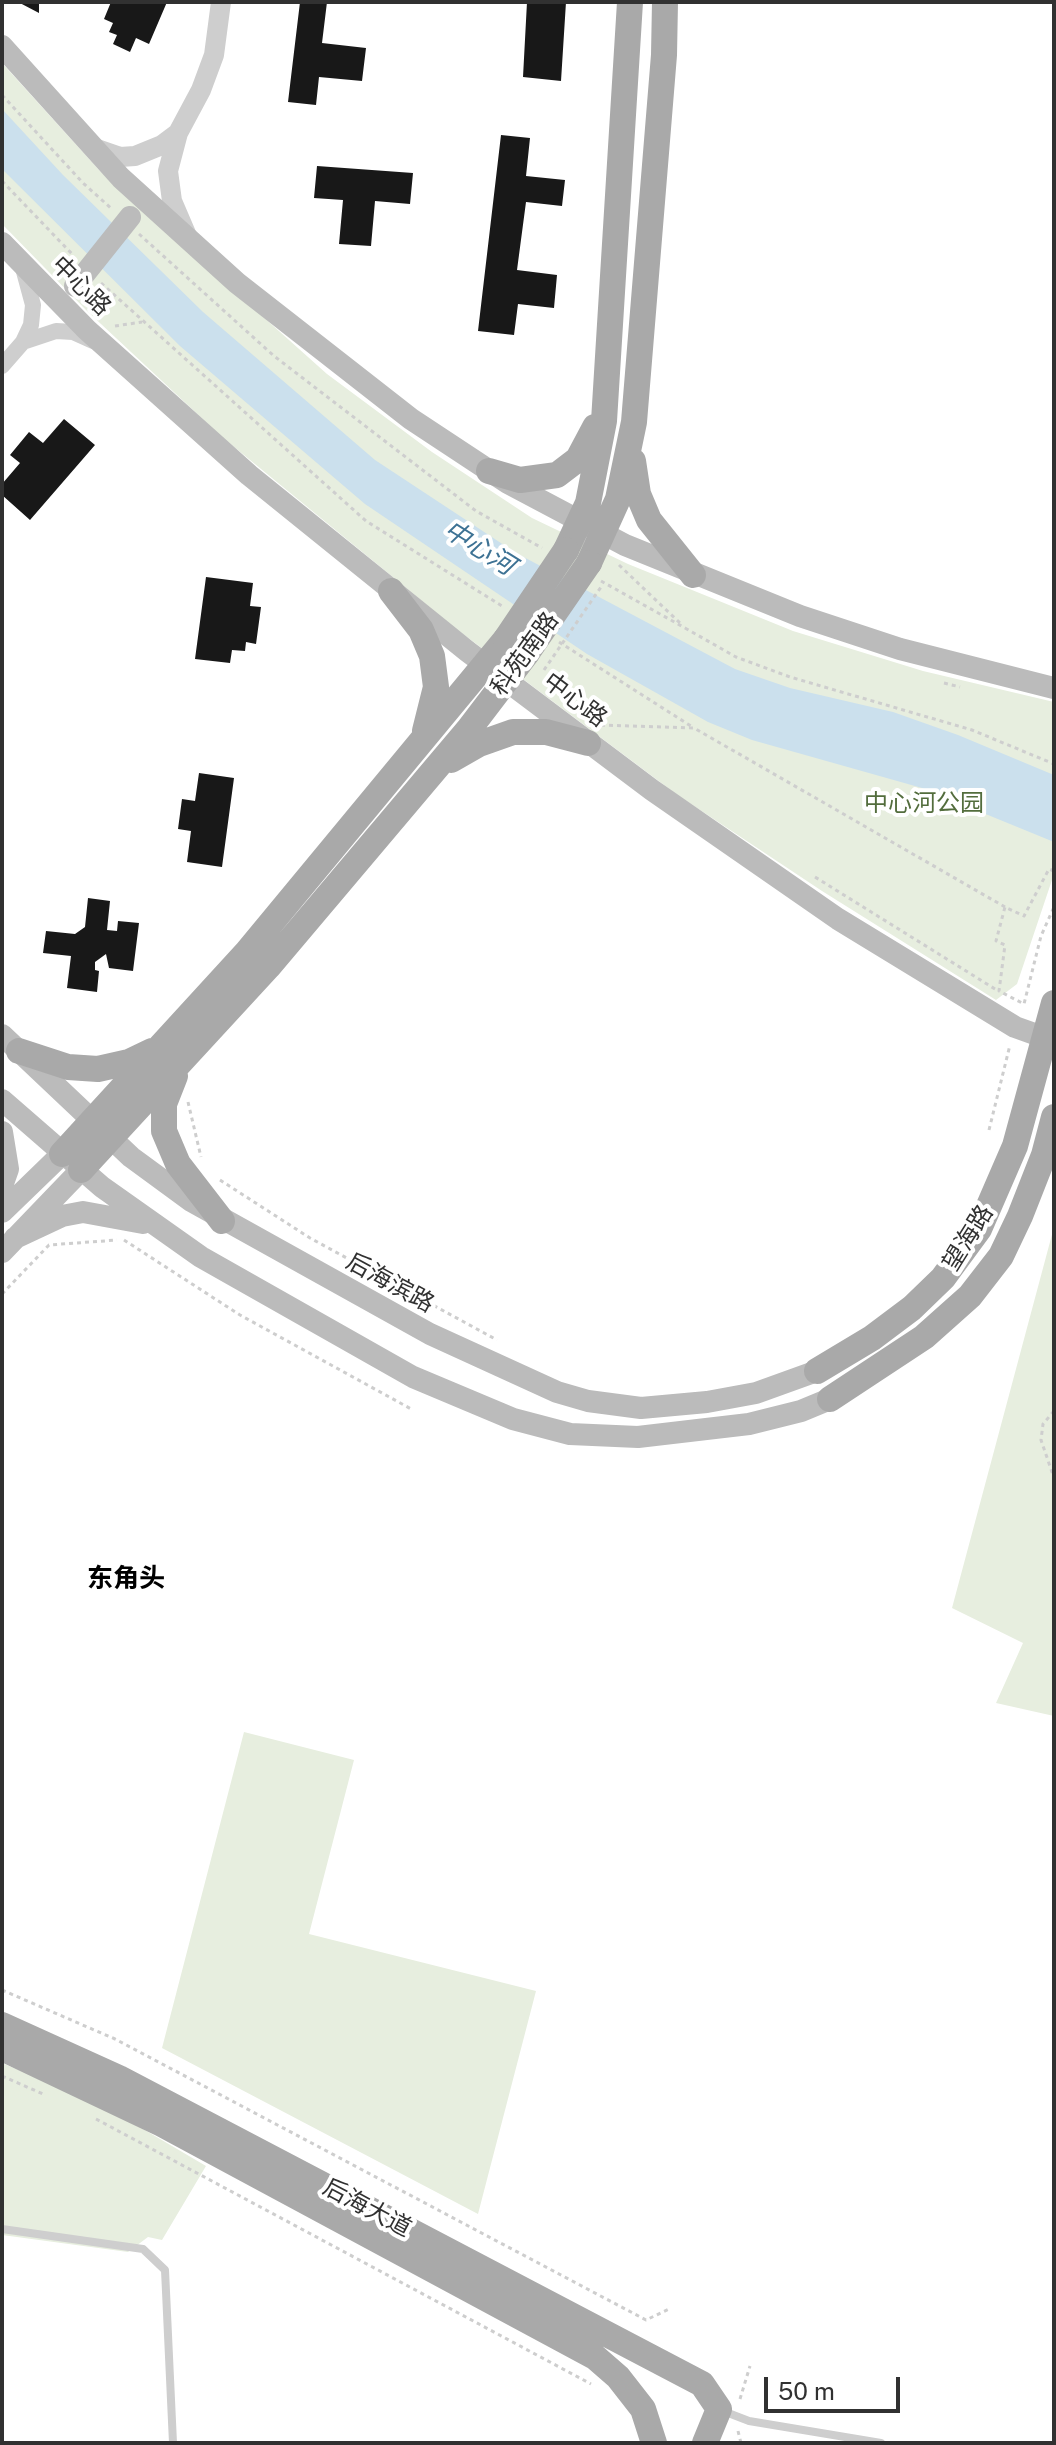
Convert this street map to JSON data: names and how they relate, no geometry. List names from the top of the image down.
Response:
{
  "streets": {
    "main road": [
      "中心路",
      "科苑南路",
      "望海路",
      "后海滨路",
      "后海大道"
    ]
  },
  "crossings": [
    ["中心路", "科苑南路"],
    ["中心路", "望海路"],
    ["科苑南路", "后海滨路"],
    ["望海路", "后海滨路"]
  ],
  "districts": ["东角头"],
  "water": ["中心河"],
  "parks": ["中心河公园"],
  "scale_bar": "50 m"
}
